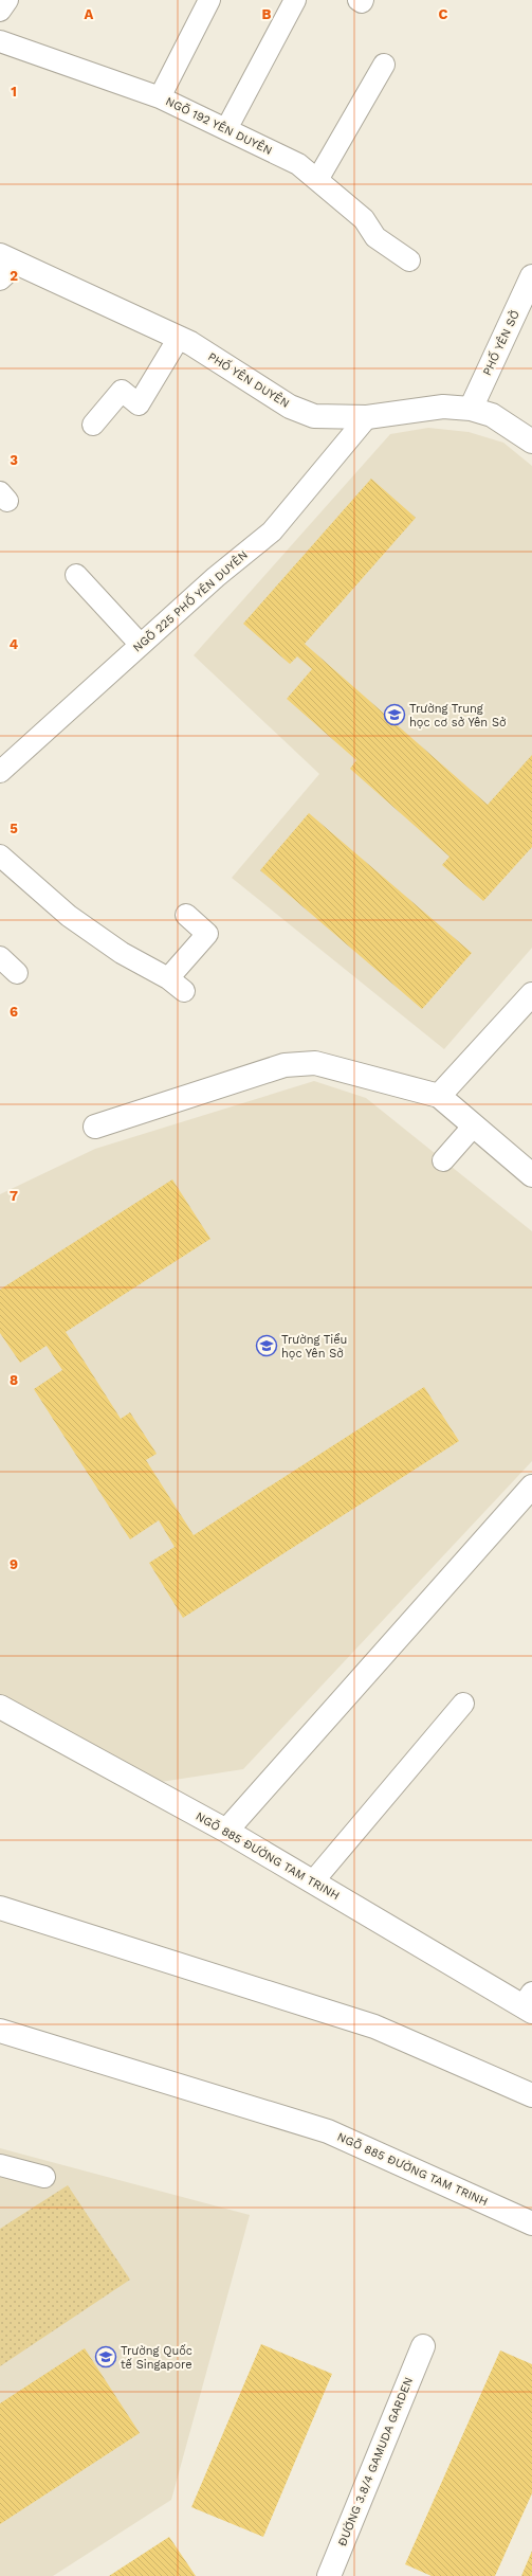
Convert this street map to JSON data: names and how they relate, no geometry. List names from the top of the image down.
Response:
{
  "streets": {
    "street": [
      "PHỐ YÊN SỞ",
      "PHỐ YÊN DUYÊN",
      "NGÕ 885 ĐƯỜNG TAM TRINH",
      "ĐƯỜNG 3.8/4 GAMUDA GARDEN"
    ],
    "lane": ["NGÕ 192 YÊN DUYÊN", "NGÕ 225 PHỐ YÊN DUYÊN"]
  },
  "crossings": [
    ["PHỐ YÊN SỞ", "PHỐ YÊN DUYÊN"],
    ["PHỐ YÊN DUYÊN", "NGÕ 225 PHỐ YÊN DUYÊN"]
  ],
  "places": {
    "school or university": ["Trường Trung học cơ sở Yên Sở", "Trường Tiểu học Yên Sở", "Trường Quốc tế Singapore"]
  },
  "grid": {
    "columns": ["A", "B", "C"],
    "rows": [
      "1",
      "2",
      "3",
      "4",
      "5",
      "6",
      "7",
      "8",
      "9"
    ]
  }
}
